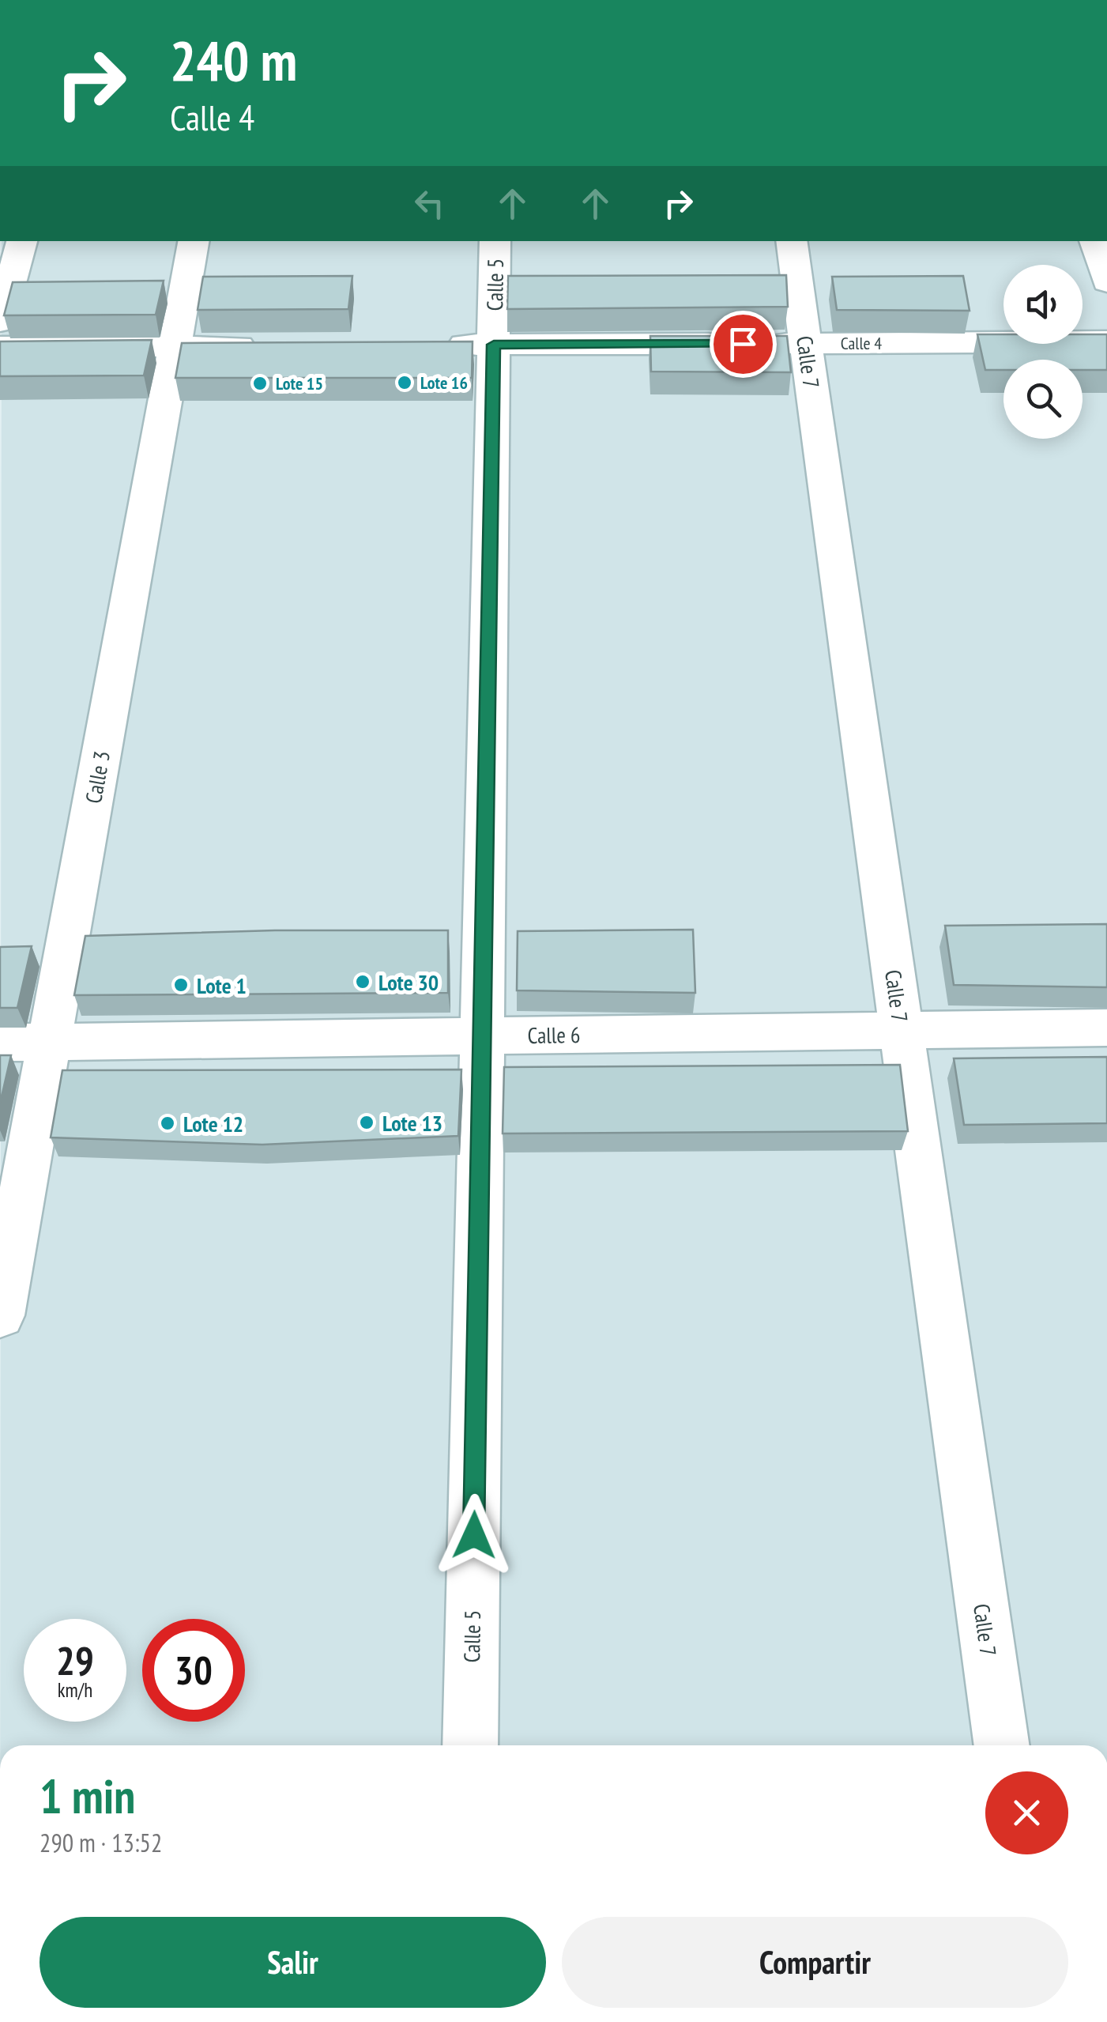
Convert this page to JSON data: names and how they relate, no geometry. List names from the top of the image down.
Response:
{
  "streets": {
    "street": [
      "Calle 5",
      "Calle 4",
      "Calle 7",
      "Calle 3",
      "Calle 6"
    ]
  },
  "crossings": [
    ["Calle 5", "Calle 4"],
    ["Calle 5", "Calle 6"],
    ["Calle 4", "Calle 7"],
    ["Calle 7", "Calle 6"],
    ["Calle 3", "Calle 6"]
  ],
  "places": [
    "Lote 16",
    "Lote 15",
    "Lote 30",
    "Lote 1",
    "Lote 13",
    "Lote 12"
  ],
  "page": {
    "turn": ["240 m", "Calle 4"],
    "speed": "29 km/h",
    "limit": "30",
    "heading": ["1 min", "290 m · 13:52"],
    "buttons": ["Salir", "Compartir"]
  }
}
